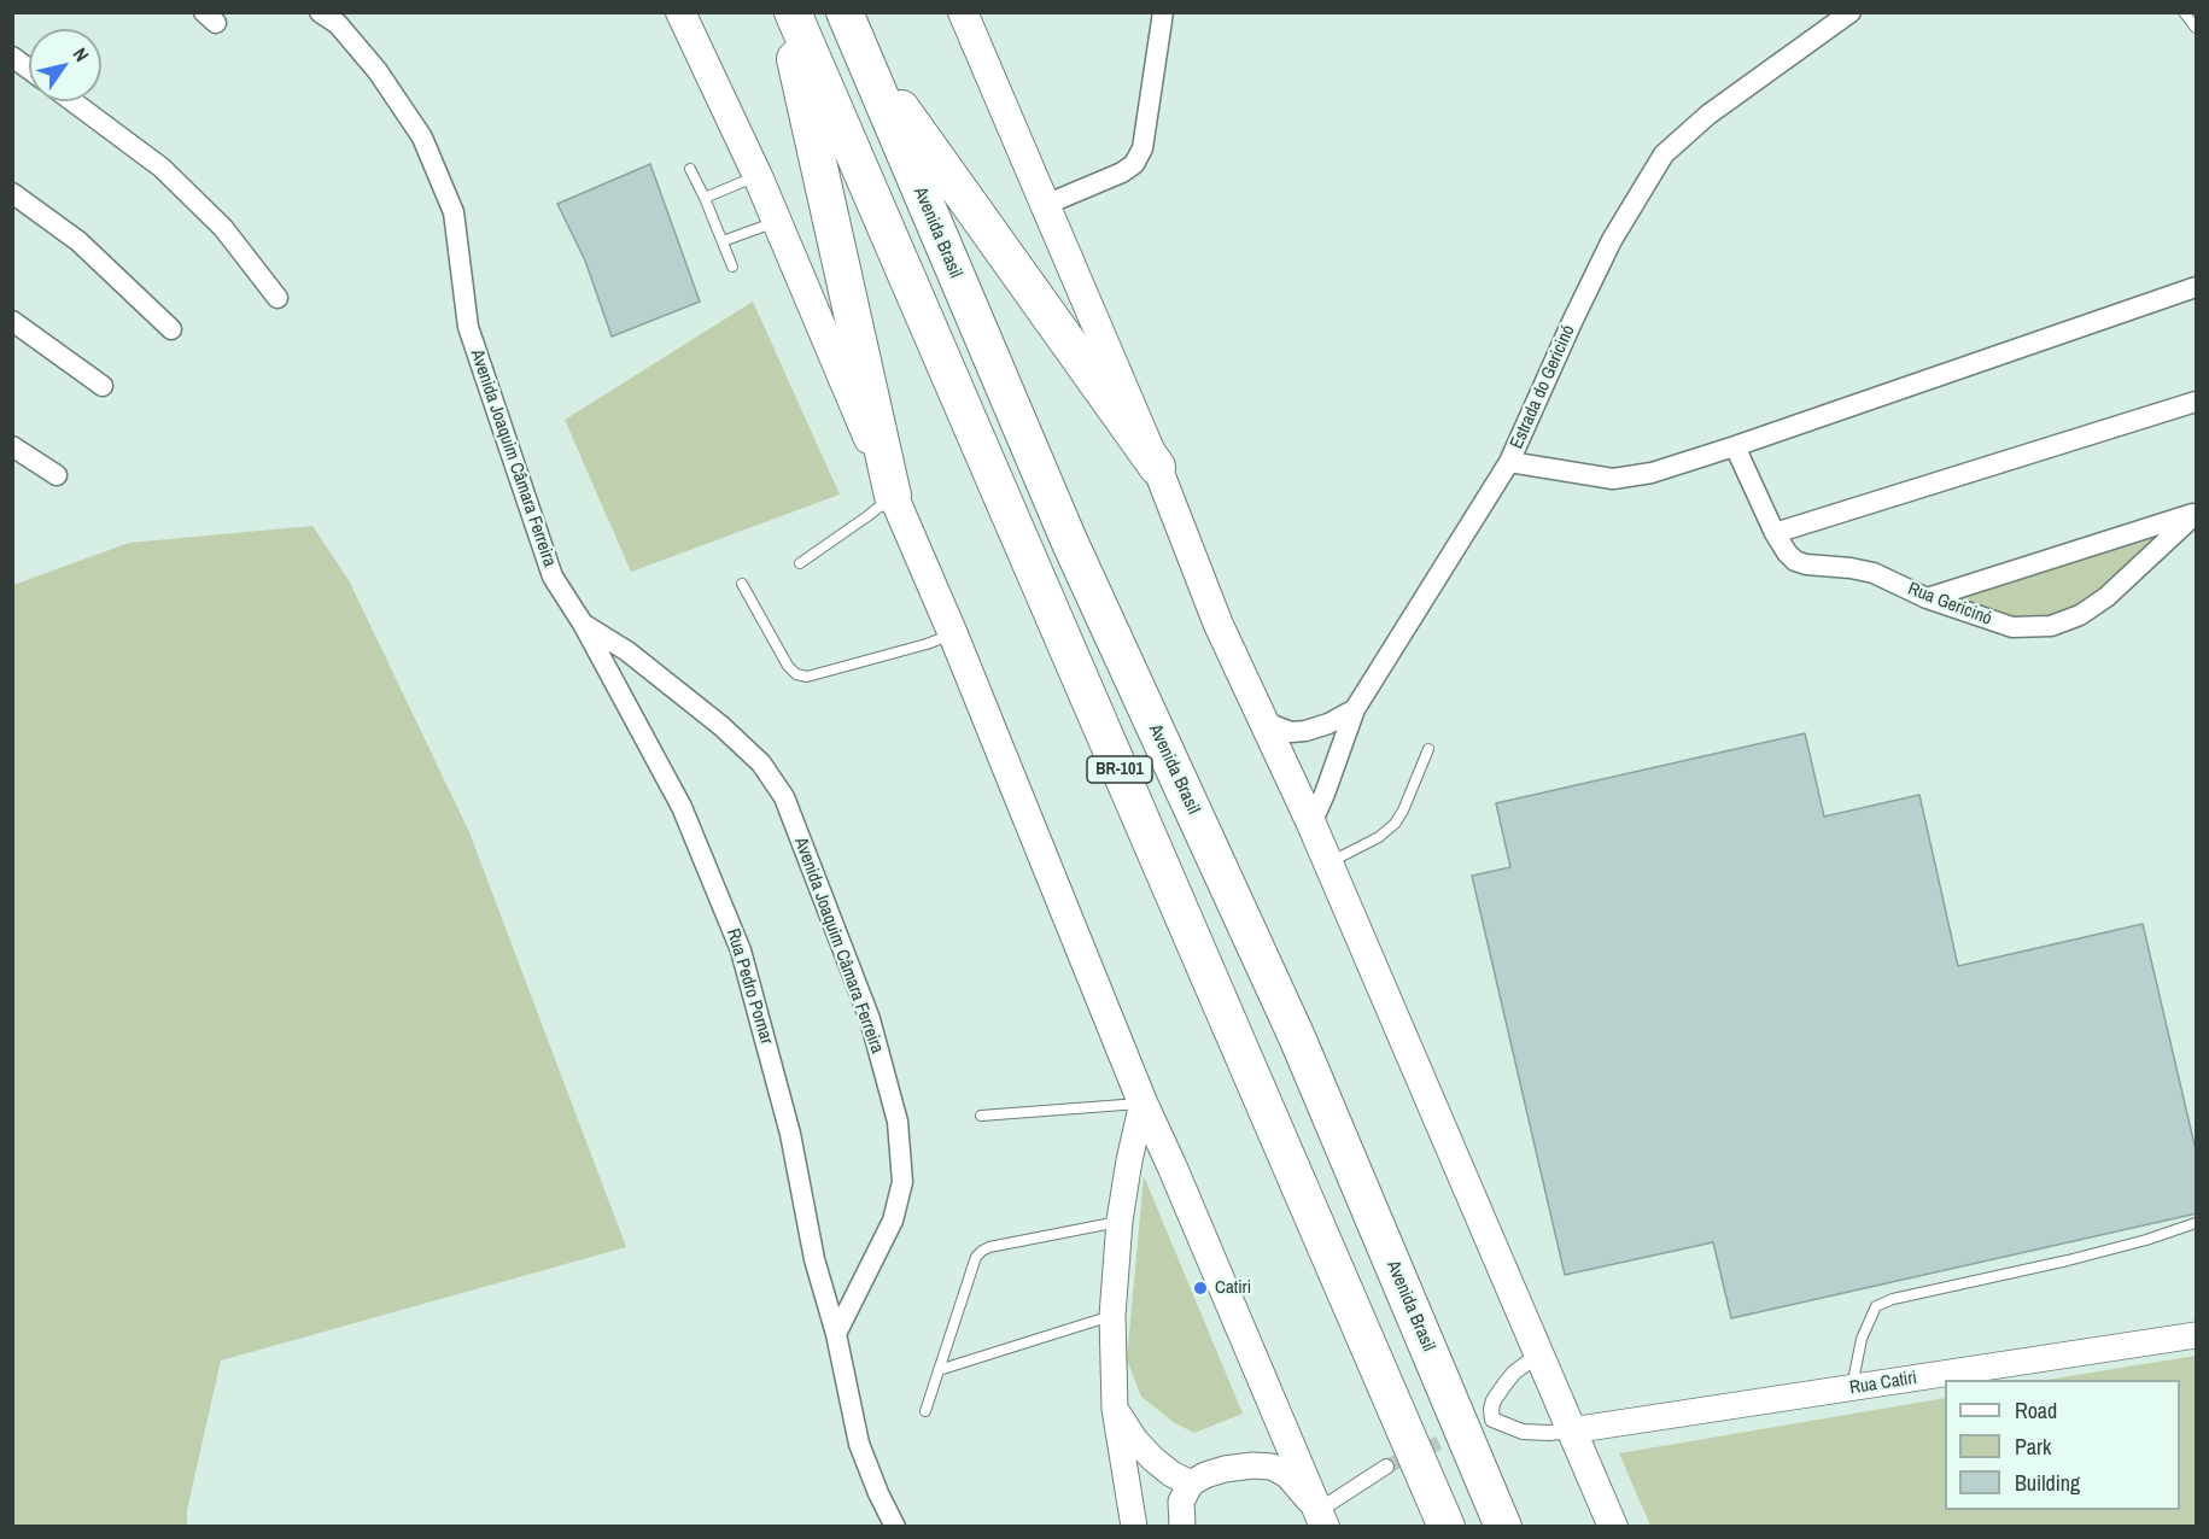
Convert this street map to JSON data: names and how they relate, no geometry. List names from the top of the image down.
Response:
{
  "streets": {
    "highway": ["Avenida Brasil", "BR-101"],
    "street": [
      "Estrada do Gericinó",
      "Avenida Joaquim Câmara Ferreira",
      "Rua Gericinó",
      "Rua Pedro Pornar",
      "Rua Catiri"
    ]
  },
  "crossings": [
    ["Avenida Joaquim Câmara Ferreira", "Rua Pedro Pornar"]
  ],
  "places": ["Catiri"],
  "legend": ["Road", "Park", "Building"],
  "north": "top right"
}
